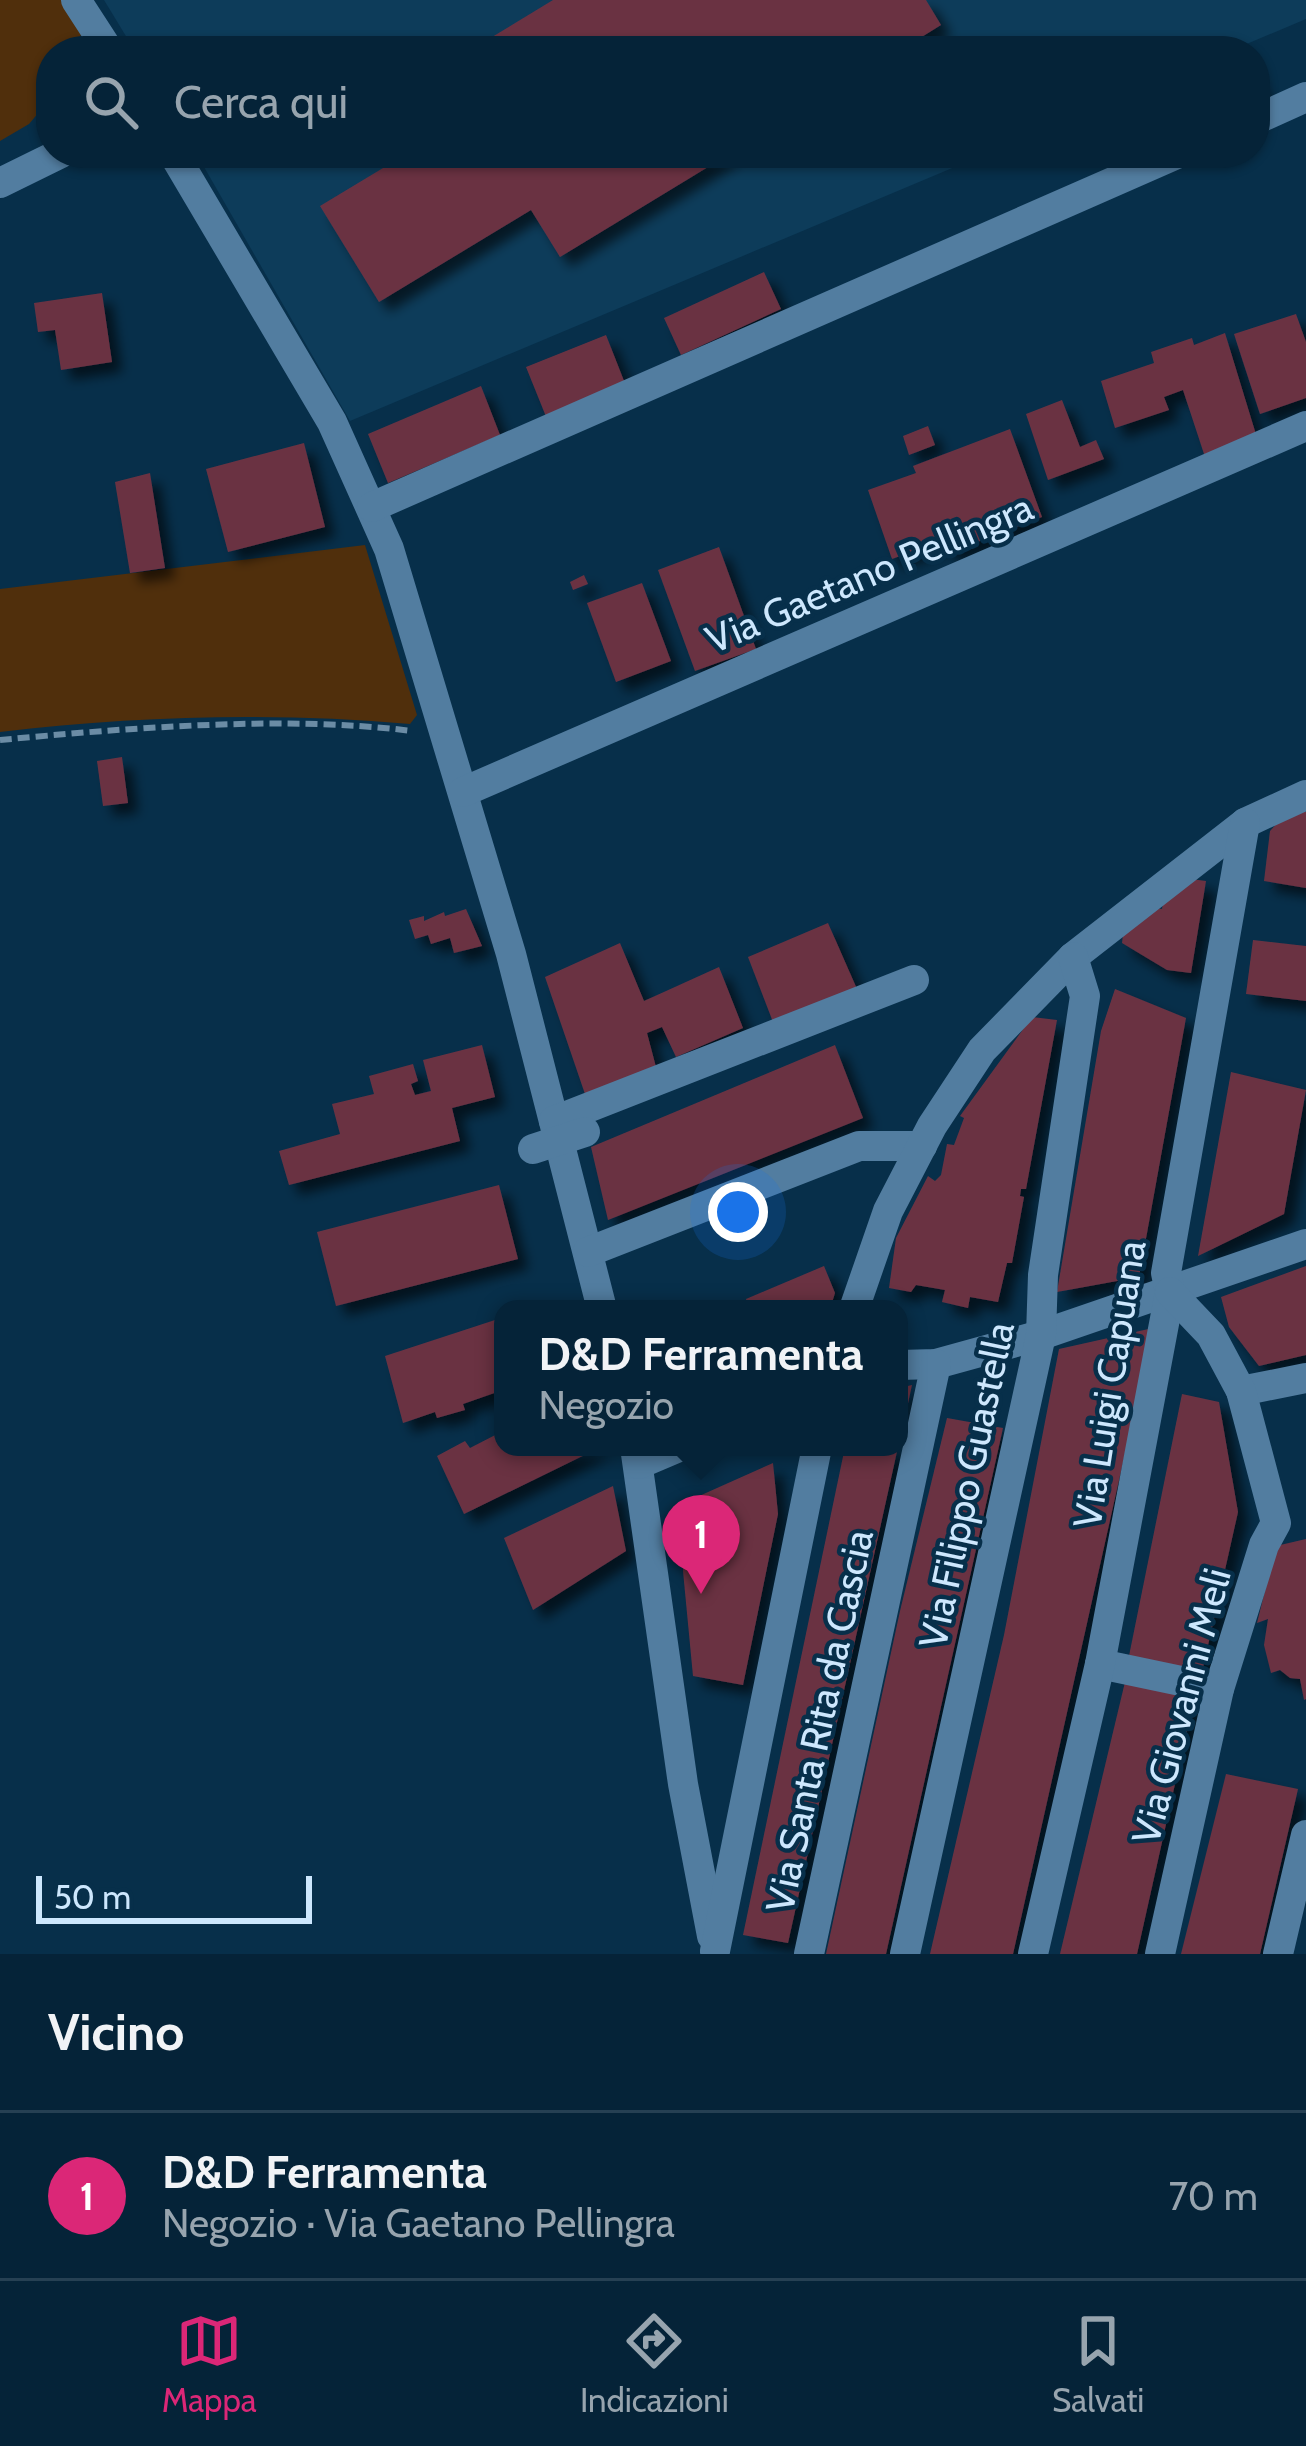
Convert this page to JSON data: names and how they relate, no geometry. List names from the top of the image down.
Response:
{
  "streets": {
    "street": [
      "Via Gaetano Pellingra",
      "Via Luigi Capuana",
      "Via Filippo Guastella",
      "Via Giovanni Meli",
      "Via Santa Rita da Cascia"
    ]
  },
  "crossings": [
    ["Via Luigi Capuana", "Via Giovanni Meli"]
  ],
  "scale_bar": "50 m",
  "page": {
    "search": "Cerca qui",
    "popup": ["D&D Ferramenta", "Negozio"],
    "pins": "1",
    "scale": "50 m",
    "heading": "Vicino",
    "list": [
      {
        "mark": "1",
        "name": "D&D Ferramenta",
        "note": "Negozio · Via Gaetano Pellingra",
        "value": "70 m"
      }
    ],
    "nav": ["Mappa", "Indicazioni", "Salvati"]
  }
}
